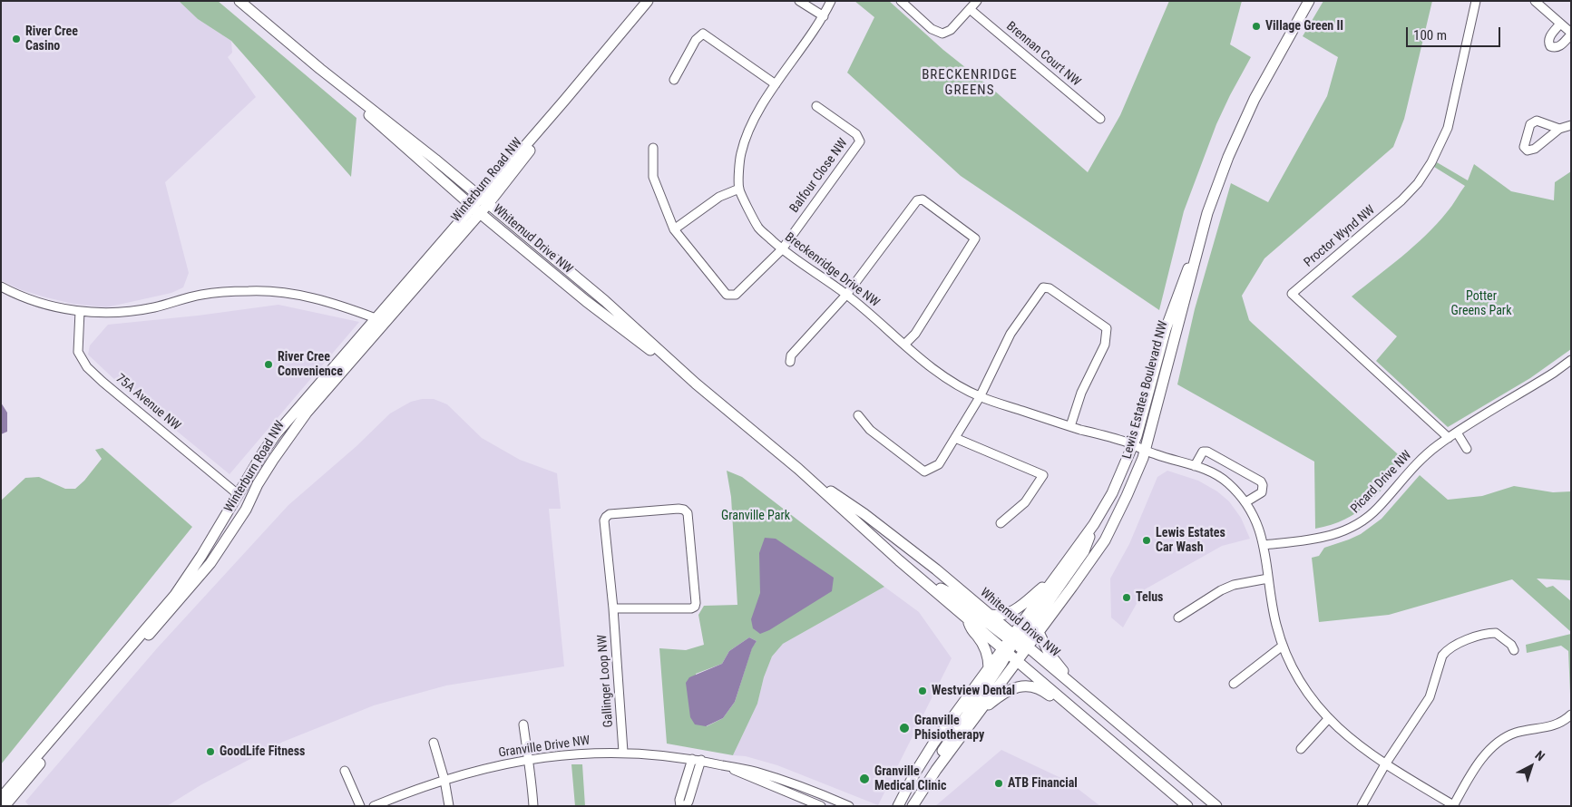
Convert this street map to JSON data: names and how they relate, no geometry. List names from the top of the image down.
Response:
{
  "streets": {
    "main road": ["Winterburn Road NW", "Whitemud Drive NW", "Lewis Estates Boulevard NW"],
    "street": [
      "Brennan Court NW",
      "Balfour Close NW",
      "Proctor Wynd NW",
      "Breckenridge Drive NW",
      "75A Avenue NW",
      "Picard Drive NW",
      "Gallinger Loop NW",
      "Granville Drive NW"
    ]
  },
  "crossings": [
    ["Balfour Close NW", "Breckenridge Drive NW"],
    ["Winterburn Road NW", "Whitemud Drive NW"],
    ["Winterburn Road NW", "75A Avenue NW"],
    ["Proctor Wynd NW", "Picard Drive NW"],
    ["Whitemud Drive NW", "Lewis Estates Boulevard NW"],
    ["Breckenridge Drive NW", "Lewis Estates Boulevard NW"],
    ["Breckenridge Drive NW", "Picard Drive NW"],
    ["Gallinger Loop NW", "Granville Drive NW"]
  ],
  "districts": ["BRECKENRIDGE GREENS"],
  "parks": ["Potter Greens Park", "Granville Park"],
  "places": [
    "Village Green II",
    "River Cree Casino",
    "River Cree Convenience",
    "Lewis Estates Car Wash",
    "Telus",
    "Westview Dental",
    "Granville Phisiotherapy",
    "GoodLife Fitness",
    "Granville Medical Clinic",
    "ATB Financial"
  ],
  "scale_bar": "100 m",
  "north": "top right"
}
